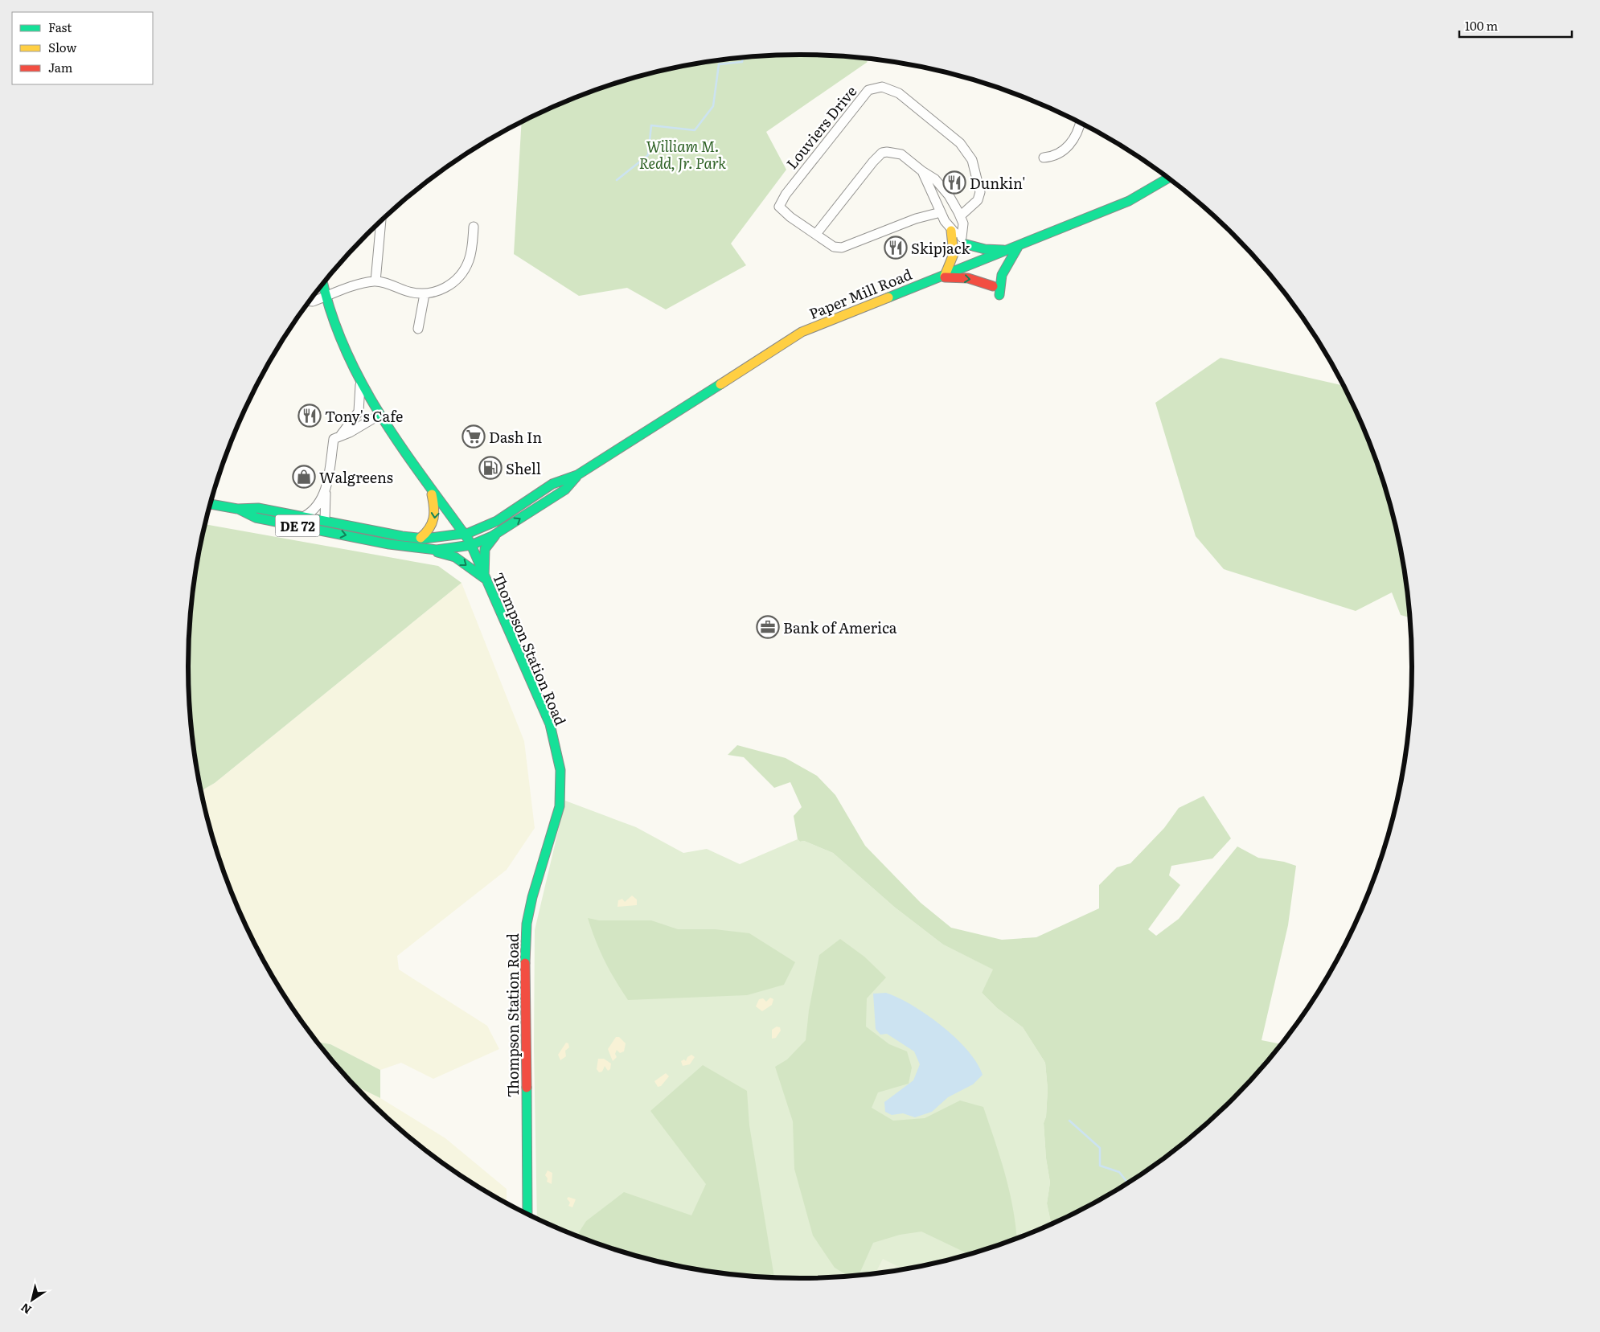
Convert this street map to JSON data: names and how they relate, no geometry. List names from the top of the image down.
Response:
{
  "streets": {
    "main road": ["Paper Mill Road", "DE 72", "Thompson Station Road"],
    "street": ["Louviers Drive"]
  },
  "crossings": [
    ["Paper Mill Road", "Thompson Station Road"]
  ],
  "parks": ["William M. Redd, Jr. Park"],
  "places": {
    "restaurant": ["Dunkin'", "Skipjack", "Tony's Cafe"],
    "supermarket": ["Dash In"],
    "fuel station": ["Shell"],
    "shop": ["Walgreens"],
    "office": ["Bank of America"]
  },
  "legend": ["Fast", "Slow", "Jam"],
  "scale_bar": "100 m",
  "north": "bottom left"
}
